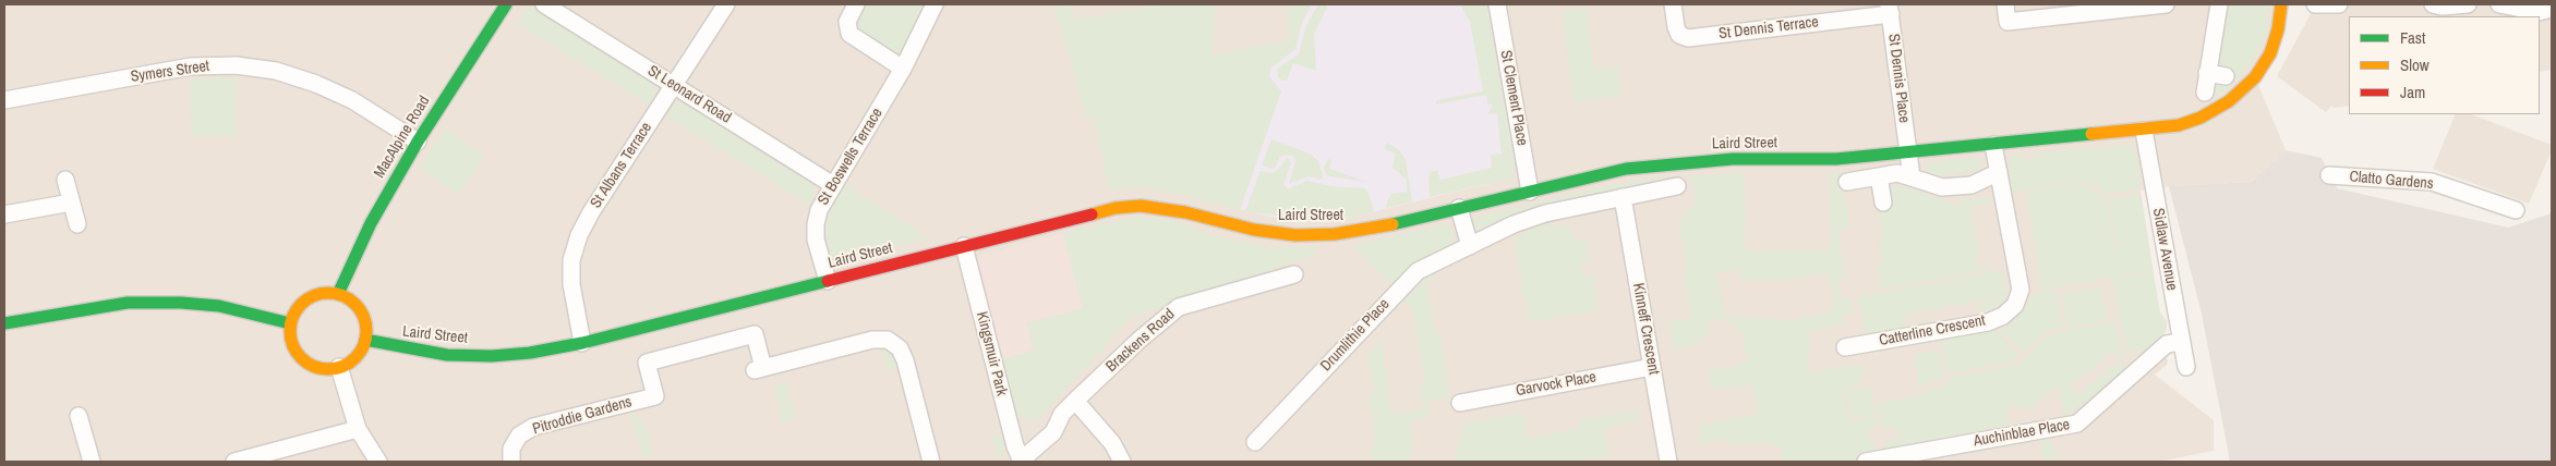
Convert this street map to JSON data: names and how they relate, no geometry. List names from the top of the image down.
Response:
{
  "streets": {
    "street": [
      "St Dennis Terrace",
      "Symers Street",
      "St Dennis Place",
      "St Leonard Road",
      "St Clement Place",
      "MacAlpine Road",
      "Laird Street",
      "St Boswells Terrace",
      "St Albans Terrace",
      "Clatto Gardens",
      "Sidlaw Avenue",
      "Kinneff Crescent",
      "Catterline Crescent",
      "Drumlithie Place",
      "Brackens Road",
      "Kingsmuir Park",
      "Garvock Place",
      "Pitroddie Gardens",
      "Auchinblae Place"
    ]
  },
  "crossings": [
    ["St Dennis Terrace", "St Dennis Place"],
    ["Symers Street", "MacAlpine Road"],
    ["St Dennis Place", "Laird Street"],
    ["St Leonard Road", "St Boswells Terrace"],
    ["St Leonard Road", "St Albans Terrace"],
    ["St Clement Place", "Laird Street"],
    ["MacAlpine Road", "Laird Street"],
    ["Laird Street", "St Boswells Terrace"],
    ["Laird Street", "St Albans Terrace"],
    ["Laird Street", "Sidlaw Avenue"],
    ["Laird Street", "Catterline Crescent"],
    ["Laird Street", "Kingsmuir Park"],
    ["Sidlaw Avenue", "Auchinblae Place"],
    ["Kinneff Crescent", "Drumlithie Place"],
    ["Kinneff Crescent", "Garvock Place"],
    ["Brackens Road", "Kingsmuir Park"]
  ],
  "legend": ["Fast", "Slow", "Jam"]
}
